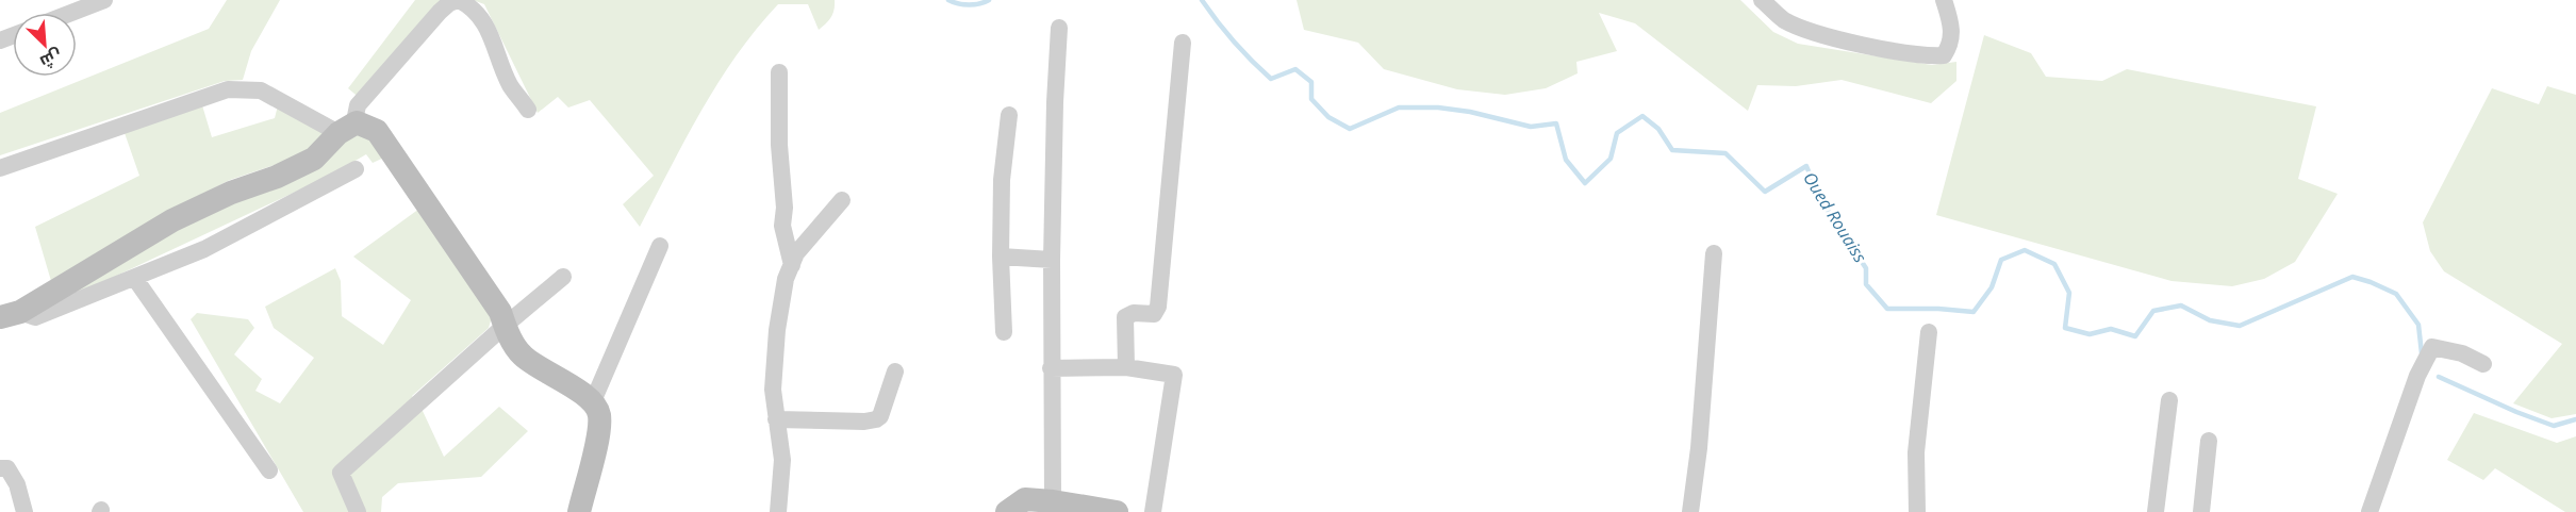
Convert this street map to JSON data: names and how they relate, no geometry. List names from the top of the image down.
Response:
{
  "water": ["Oued Rouaiss"],
  "north": "bottom right"
}
